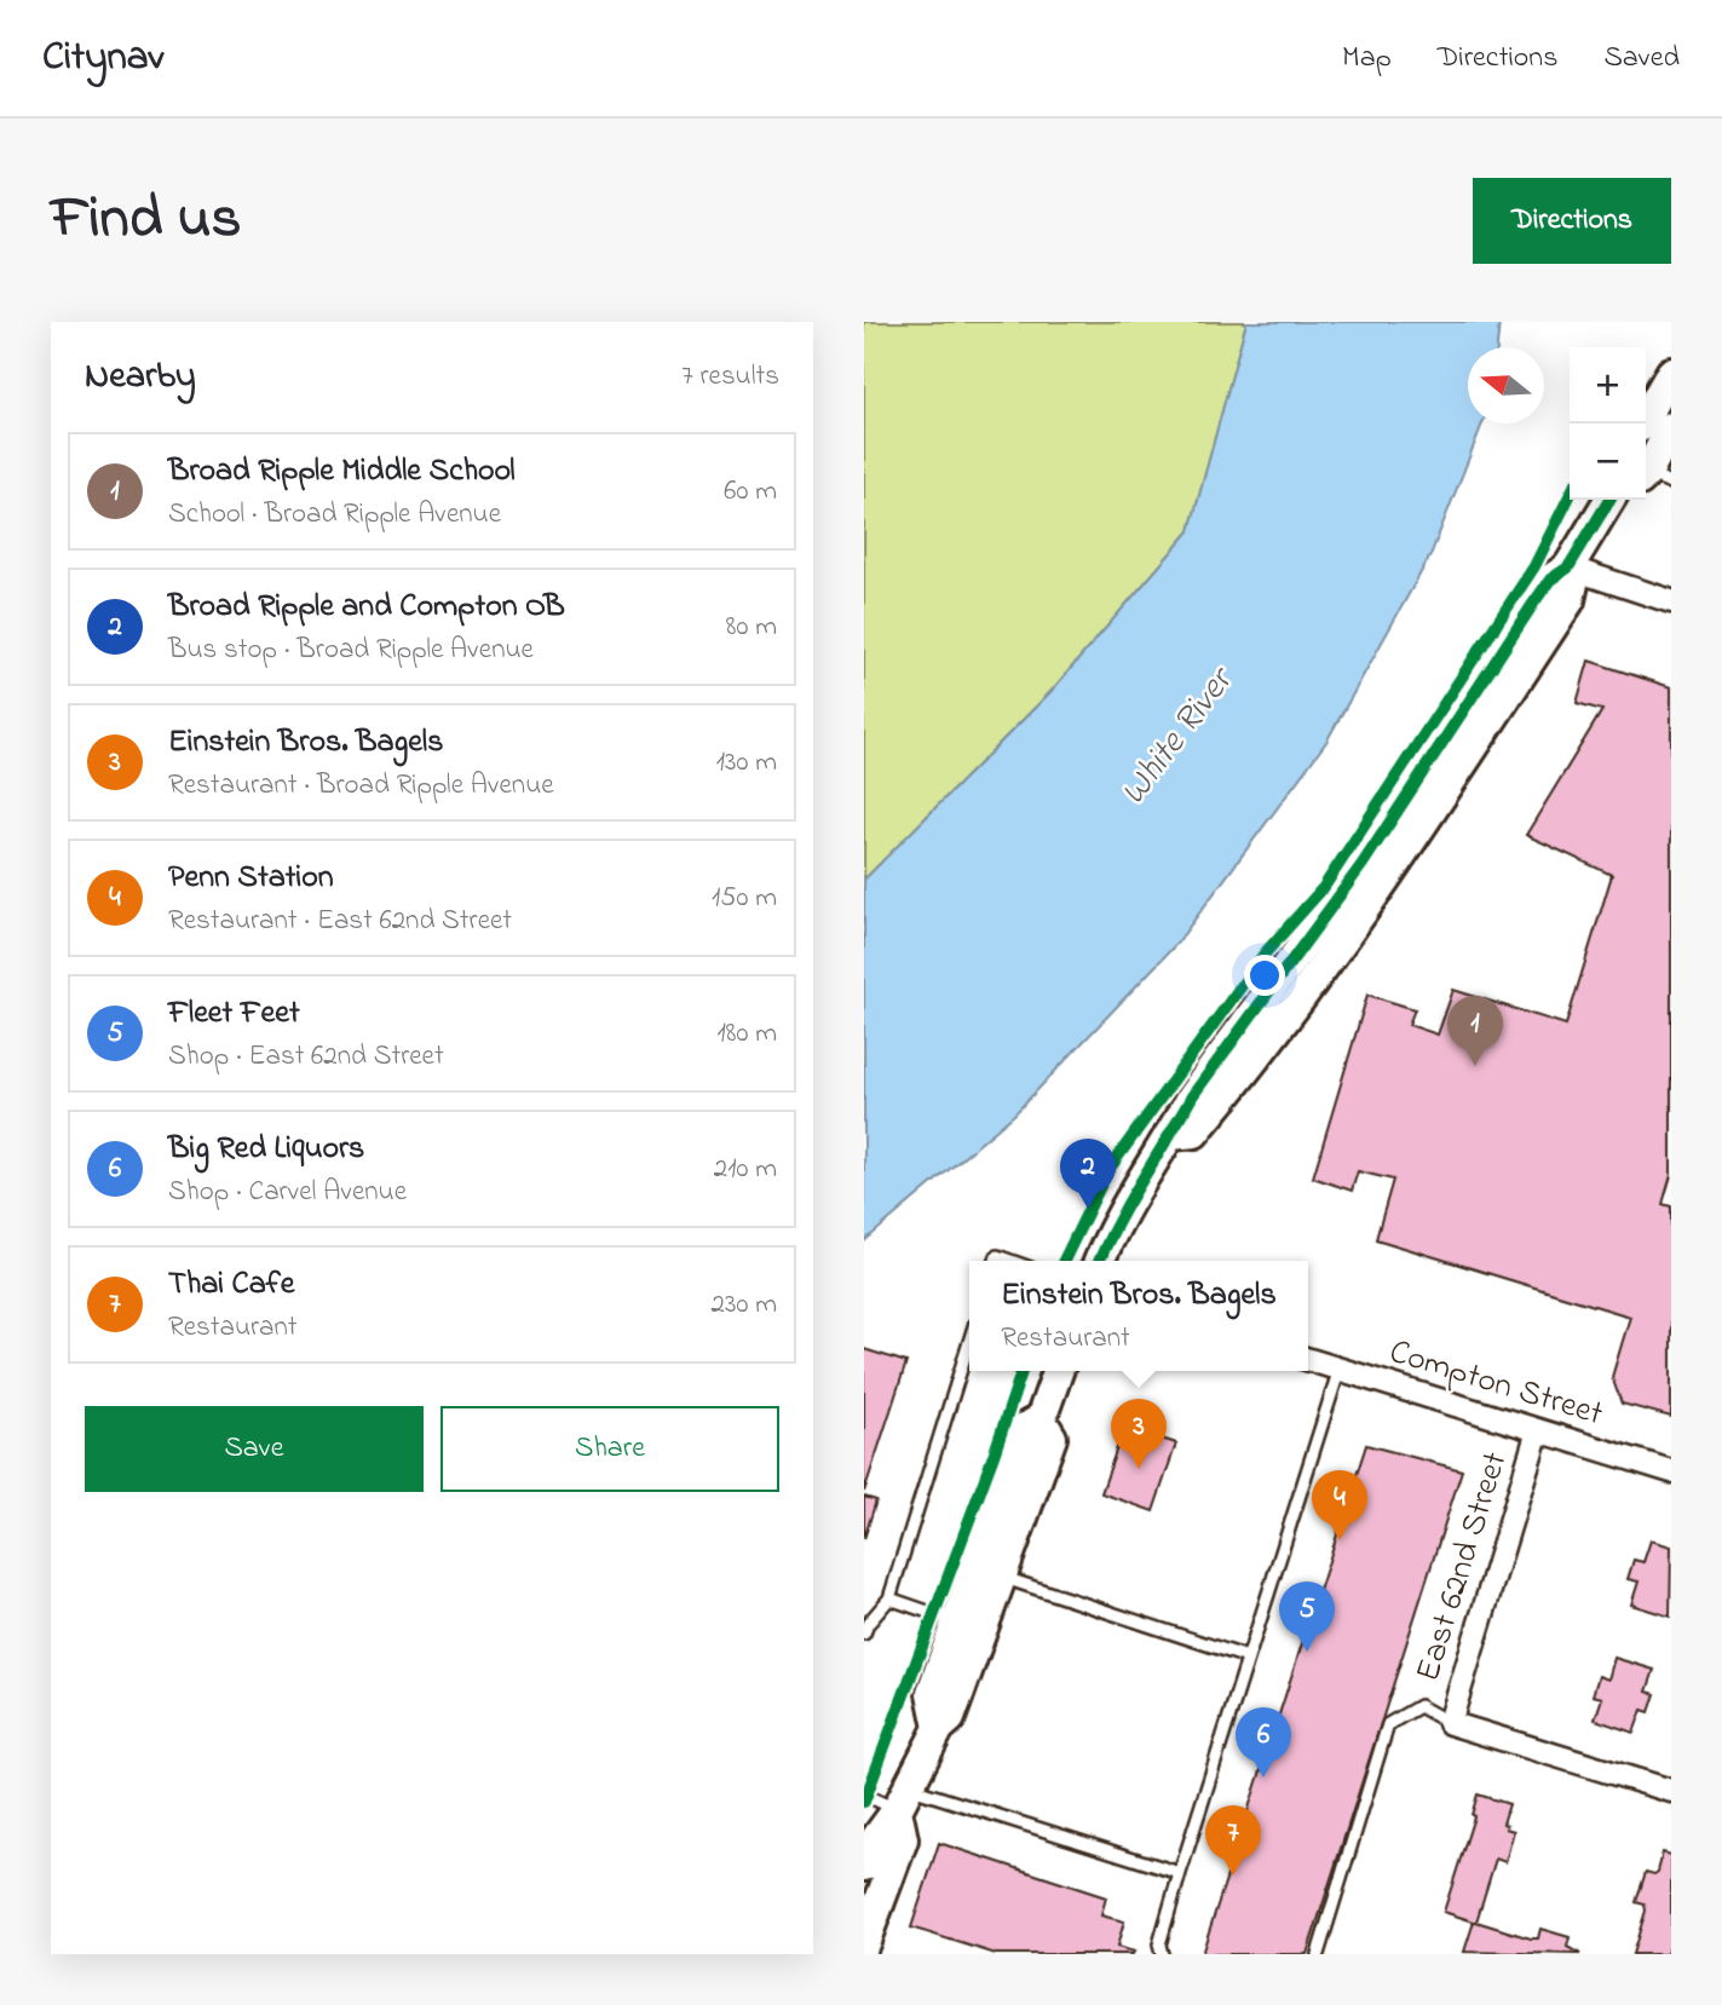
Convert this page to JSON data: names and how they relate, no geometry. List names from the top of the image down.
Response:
{
  "streets": {
    "street": ["Compton Street", "East 62nd Street"]
  },
  "crossings": [
    ["Compton Street", "East 62nd Street"]
  ],
  "water": ["White River"],
  "north": "left",
  "page": {
    "header": "Citynav",
    "nav": ["Map", "Directions", "Saved"],
    "title": "Find us",
    "buttons": [
      "Directions",
      ["Save", "Share"]
    ],
    "heading": ["Nearby", "7 results"],
    "map_buttons": ["+", "−"],
    "list": [
      {
        "mark": "1",
        "name": "Broad Ripple Middle School",
        "note": "School · Broad Ripple Avenue",
        "value": "60 m"
      },
      {
        "mark": "2",
        "name": "Broad Ripple and Compton OB",
        "note": "Bus stop · Broad Ripple Avenue",
        "value": "80 m"
      },
      {
        "mark": "3",
        "name": "Einstein Bros. Bagels",
        "note": "Restaurant · Broad Ripple Avenue",
        "value": "130 m"
      },
      {
        "mark": "4",
        "name": "Penn Station",
        "note": "Restaurant · East 62nd Street",
        "value": "150 m"
      },
      {
        "mark": "5",
        "name": "Fleet Feet",
        "note": "Shop · East 62nd Street",
        "value": "180 m"
      },
      {
        "mark": "6",
        "name": "Big Red Liquors",
        "note": "Shop · Carvel Avenue",
        "value": "210 m"
      },
      {
        "mark": "7",
        "name": "Thai Cafe",
        "note": "Restaurant",
        "value": "230 m"
      }
    ],
    "pins": [
      "1",
      "2",
      "3",
      "4",
      "5",
      "6",
      "7"
    ],
    "popup": ["Einstein Bros. Bagels", "Restaurant"]
  }
}
